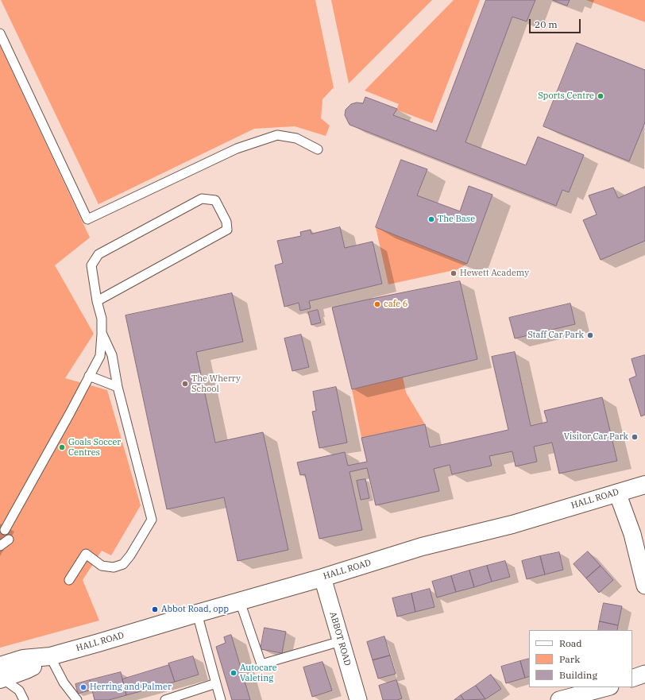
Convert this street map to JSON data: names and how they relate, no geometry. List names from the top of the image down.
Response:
{
  "streets": {
    "street": ["HALL ROAD", "ABBOT ROAD"]
  },
  "crossings": [
    ["HALL ROAD", "ABBOT ROAD"]
  ],
  "places": [
    "Sports Centre",
    "The Base",
    "Hewett Academy",
    "cafe 6",
    "Staff Car Park",
    "The Wherry School",
    "Visitor Car Park",
    "Goals Soccer Centres",
    "Abbot Road, opp",
    "Autocare Valeting",
    "Herring and Palmer"
  ],
  "legend": ["Road", "Park", "Building"],
  "scale_bar": "20 m"
}
